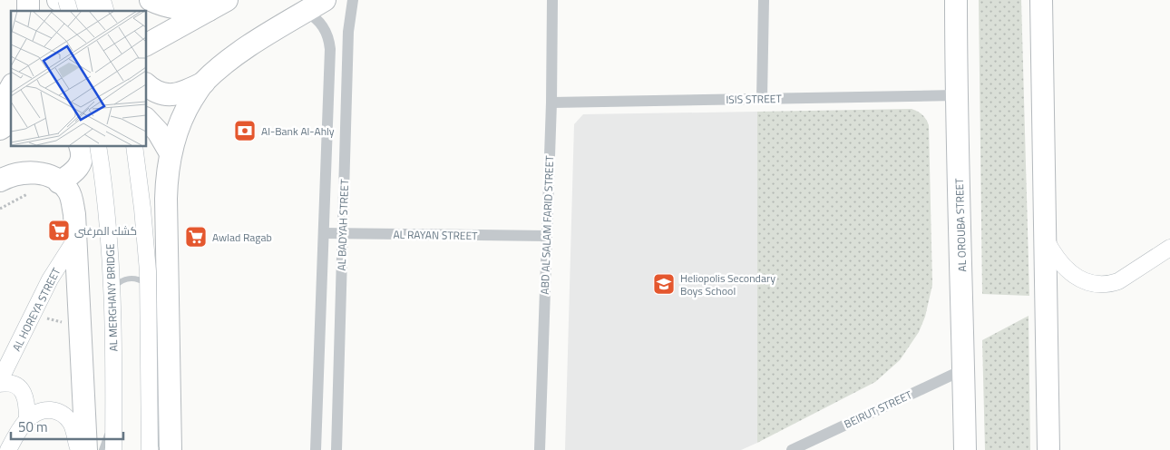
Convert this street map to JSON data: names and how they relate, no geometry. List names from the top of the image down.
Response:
{
  "streets": {
    "highway": ["AL OROUBA STREET"],
    "main road": ["AL MERGHANY BRIDGE", "AL HOREYA STREET"],
    "street": [
      "ISIS STREET",
      "AL BADYAH STREET",
      "ABD AL SALAM FARID STREET",
      "AL RAYAN STREET",
      "BEIRUT STREET"
    ]
  },
  "crossings": [
    ["ISIS STREET", "ABD AL SALAM FARID STREET"],
    ["ISIS STREET", "AL OROUBA STREET"],
    ["AL BADYAH STREET", "AL RAYAN STREET"],
    ["ABD AL SALAM FARID STREET", "AL RAYAN STREET"],
    ["AL OROUBA STREET", "BEIRUT STREET"]
  ],
  "places": {
    "bank": ["Al-Bank Al-Ahly"],
    "supermarket": ["كشك المرغنى", "Awlad Ragab"],
    "school or university": ["Heliopolis Secondary Boys School"]
  },
  "scale_bar": "50 m"
}
